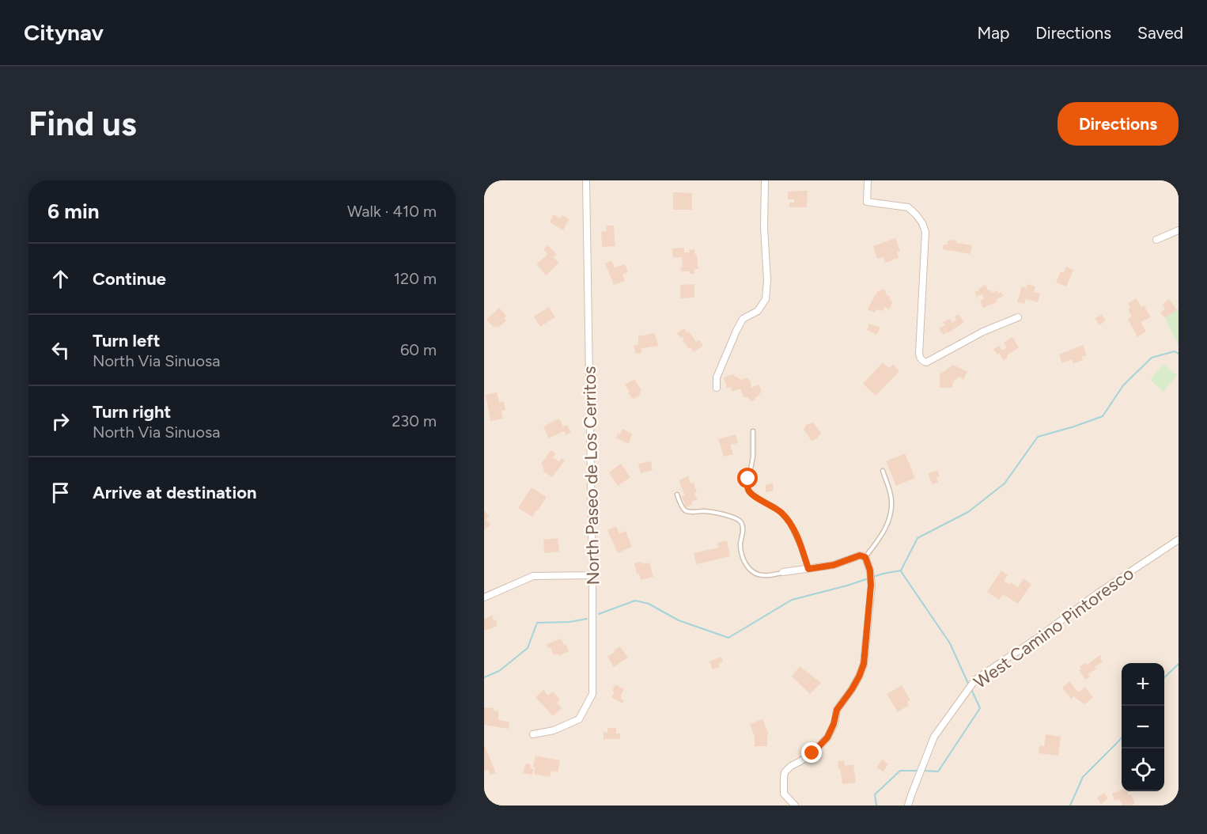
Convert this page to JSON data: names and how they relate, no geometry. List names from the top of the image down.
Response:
{
  "streets": {
    "street": ["North Paseo de Los Cerritos", "West Camino Pintoresco"]
  },
  "page": {
    "header": "Citynav",
    "nav": ["Map", "Directions", "Saved"],
    "buttons": "Directions",
    "title": "Find us",
    "heading": ["6 min", "Walk · 410 m"],
    "list": [
      ["Continue", "120 m"],
      ["Turn left", "North Via Sinuosa", "60 m"],
      ["Turn right", "North Via Sinuosa", "230 m"],
      "Arrive at destination"
    ],
    "map_buttons": ["+", "−"]
  }
}
